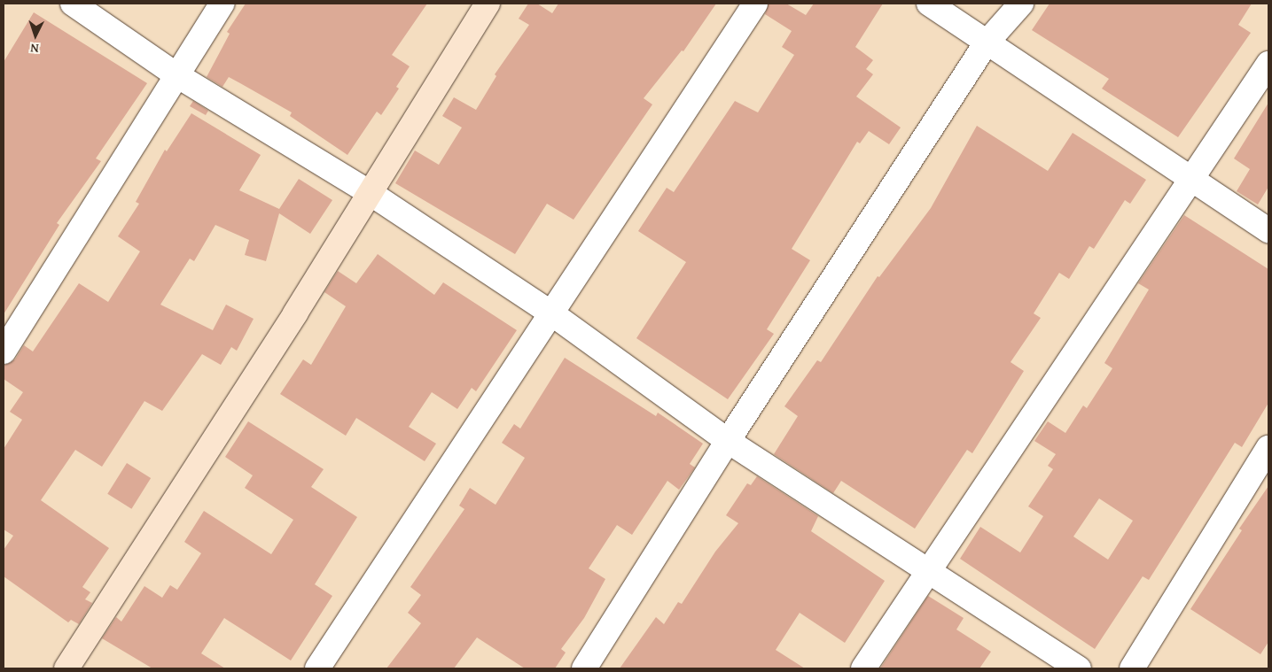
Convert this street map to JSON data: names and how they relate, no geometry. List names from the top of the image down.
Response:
{
  "north": "bottom"
}
